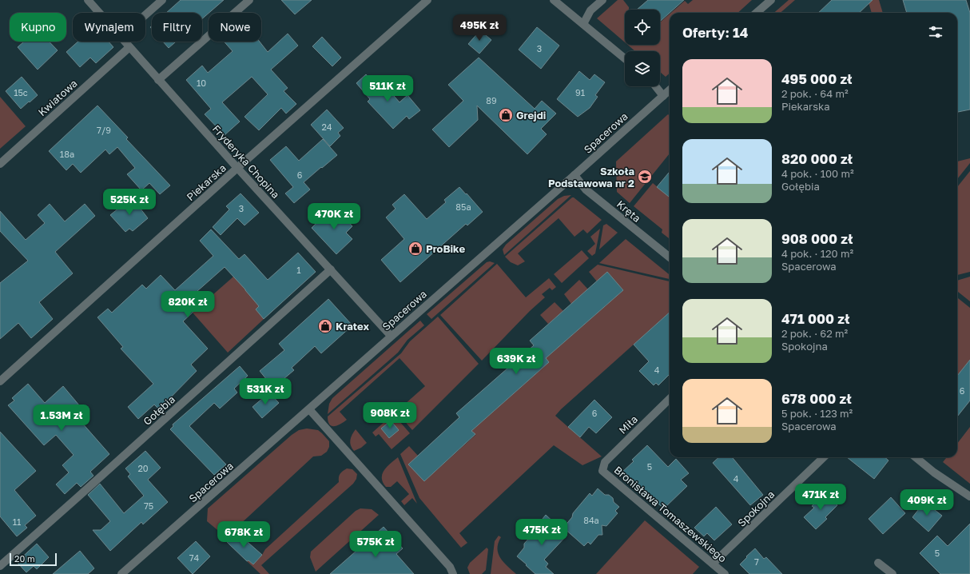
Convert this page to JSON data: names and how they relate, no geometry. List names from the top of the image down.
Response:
{
  "streets": {
    "street": [
      "Kwiatowa",
      "Spacerowa",
      "Fryderyka Chopina",
      "Piekarska",
      "Kręta",
      "Gołębia",
      "Miła",
      "Spokojna",
      "Bronisława Tomaszewskiego"
    ]
  },
  "crossings": [
    ["Kwiatowa", "Fryderyka Chopina"],
    ["Spacerowa", "Fryderyka Chopina"],
    ["Spacerowa", "Kręta"],
    ["Fryderyka Chopina", "Piekarska"],
    ["Fryderyka Chopina", "Gołębia"],
    ["Miła", "Bronisława Tomaszewskiego"],
    ["Spokojna", "Bronisława Tomaszewskiego"]
  ],
  "places": {
    "shop": ["Grejdi", "ProBike", "Kratex"],
    "school or university": ["Szkoła Podstawowa nr 2"]
  },
  "house_numbers": [
    "3",
    "10",
    "15c",
    "91",
    "89",
    "24",
    "7/9",
    "18a",
    "6",
    "85a",
    "3",
    "1",
    "4",
    "6",
    "6",
    "5",
    "20",
    "4",
    "75",
    "84a",
    "11",
    "5",
    "74",
    "7"
  ],
  "scale_bar": "20 m",
  "page": {
    "chip": [
      "Kupno",
      "Wynajem",
      "Filtry",
      "Nowe"
    ],
    "heading": "Oferty: 14",
    "price": [
      "495K zł",
      "511K zł",
      "525K zł",
      "470K zł",
      "820K zł",
      "639K zł",
      "531K zł",
      "908K zł",
      "1.53M zł",
      "471K zł",
      "409K zł",
      "475K zł",
      "678K zł",
      "575K zł"
    ],
    "list": [
      {
        "name": "495 000 zł",
        "note": "2 pok. · 64 m² · Piekarska"
      },
      {
        "name": "820 000 zł",
        "note": "4 pok. · 100 m² · Gołębia"
      },
      {
        "name": "908 000 zł",
        "note": "4 pok. · 120 m² · Spacerowa"
      },
      {
        "name": "471 000 zł",
        "note": "2 pok. · 62 m² · Spokojna"
      },
      {
        "name": "678 000 zł",
        "note": "5 pok. · 123 m² · Spacerowa"
      }
    ],
    "scale": "20 m"
  }
}
